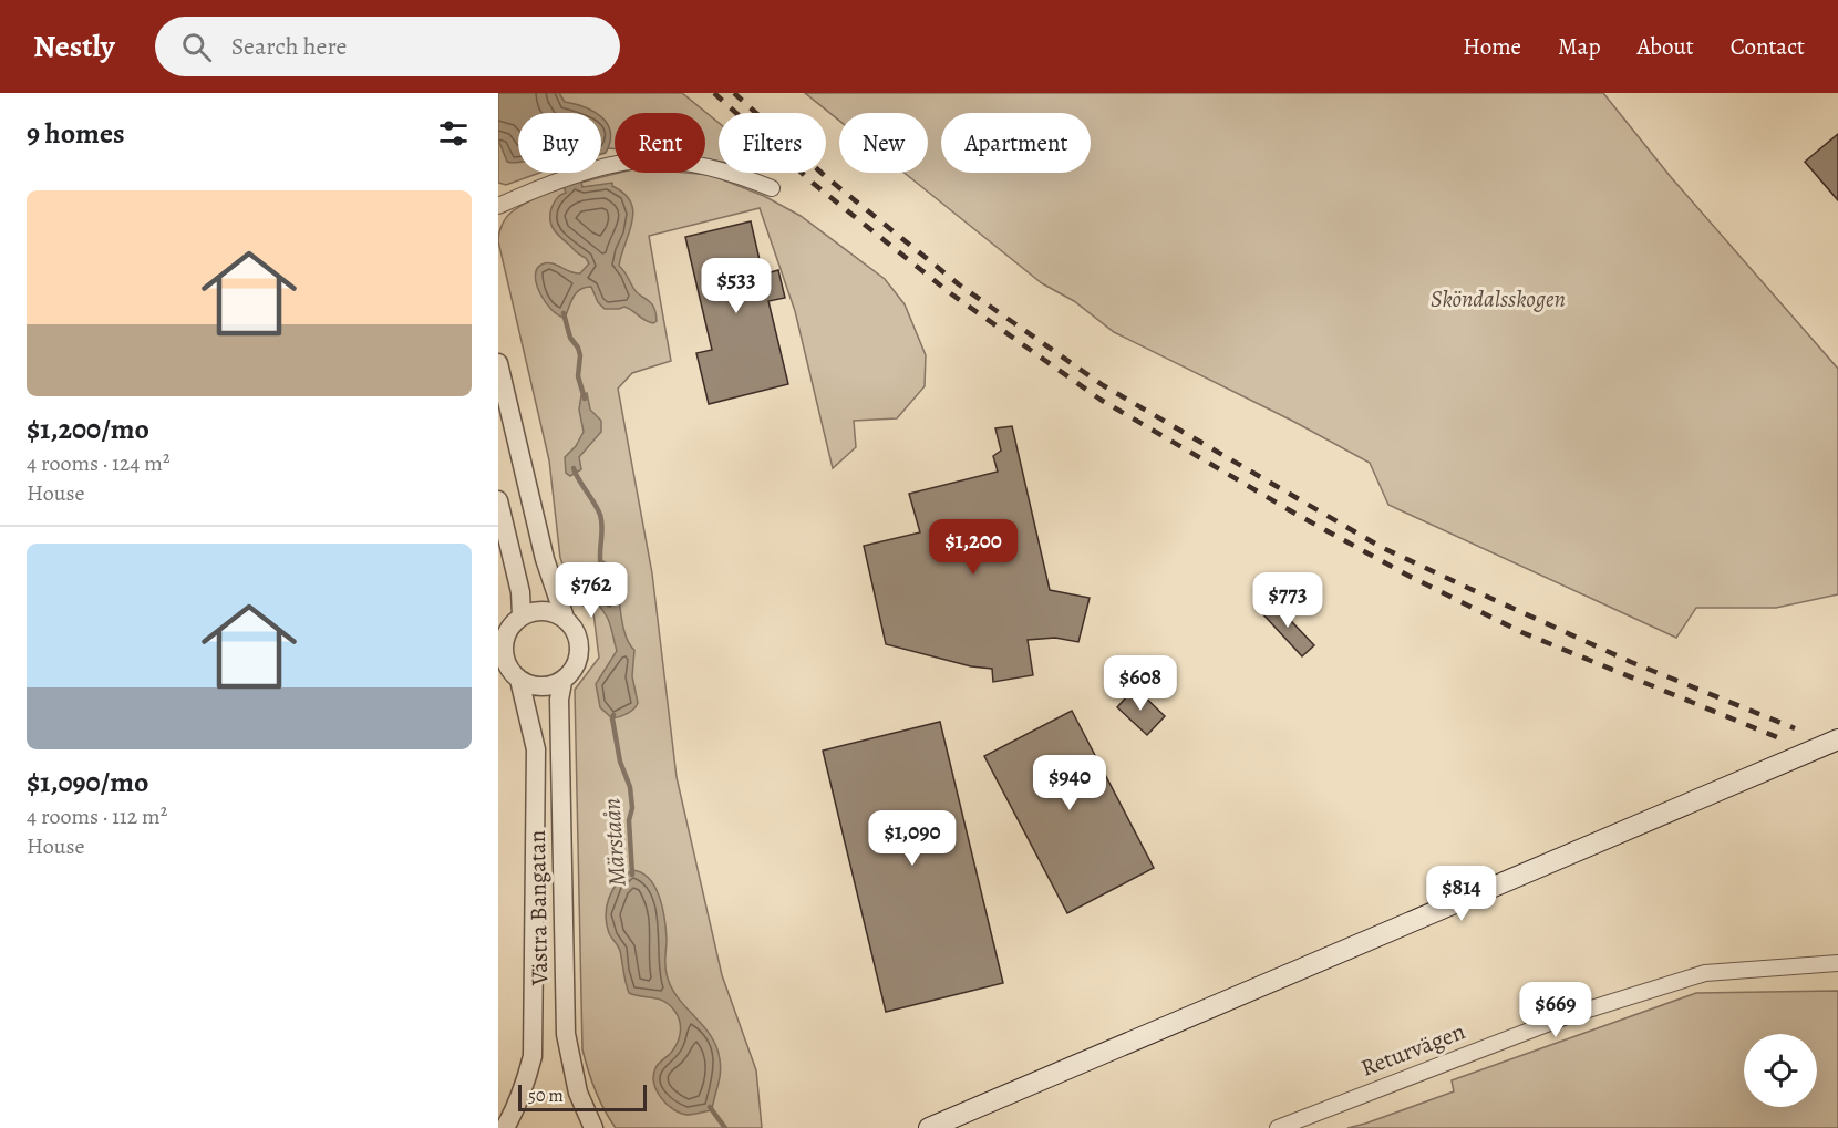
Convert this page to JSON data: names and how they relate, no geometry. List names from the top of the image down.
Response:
{
  "streets": {
    "street": ["Västra Bangatan", "Returvägen"]
  },
  "water": ["Märstaån"],
  "parks": ["Sköndalsskogen"],
  "scale_bar": "50 m",
  "page": {
    "header": "Nestly",
    "search": "Search here",
    "nav": [
      "Home",
      "Map",
      "About",
      "Contact"
    ],
    "heading": "9 homes",
    "chip": [
      "Buy",
      "Rent",
      "Filters",
      "New",
      "Apartment"
    ],
    "list": [
      {
        "name": "$1,200/mo",
        "note": "4 rooms · 124 m² · House"
      },
      {
        "name": "$1,090/mo",
        "note": "4 rooms · 112 m² · House"
      }
    ],
    "price": [
      "$533",
      "$1,200",
      "$762",
      "$773",
      "$608",
      "$940",
      "$1,090",
      "$814",
      "$669"
    ],
    "scale": "50 m"
  }
}
